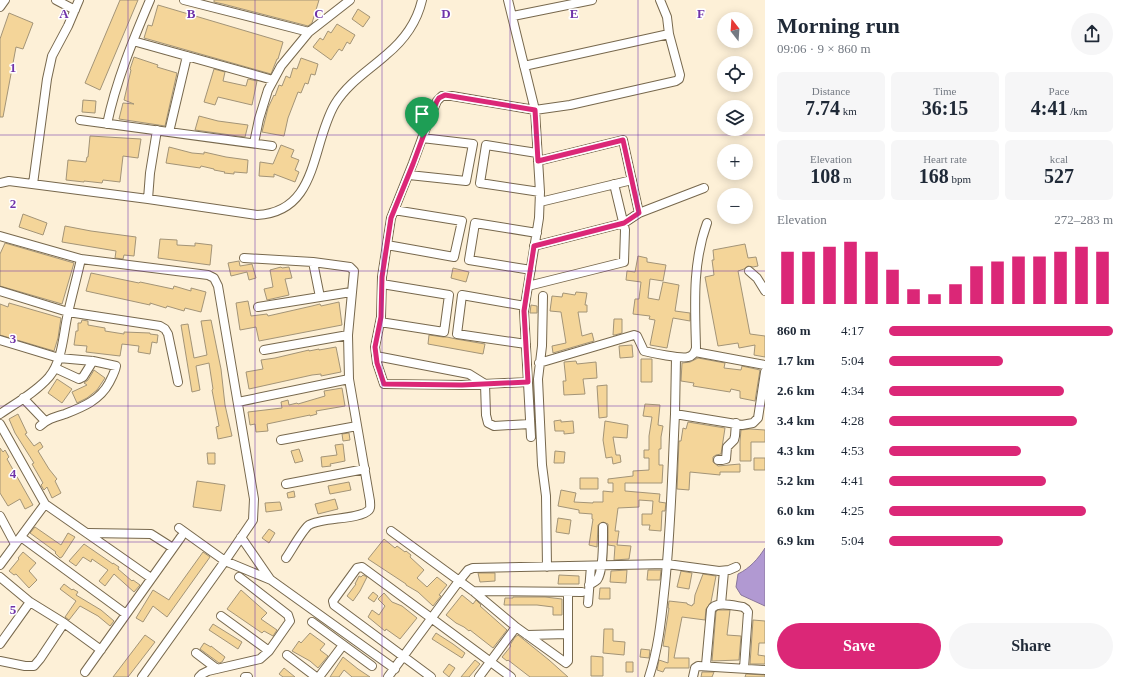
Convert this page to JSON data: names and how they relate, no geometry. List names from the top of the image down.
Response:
{
  "north": "top",
  "page": {
    "heading": ["Morning run", "09:06 · 9 × 860 m"],
    "map_buttons": ["+", "−"],
    "stats": [
      ["Distance", "7.74 km"],
      ["Time", "36:15"],
      ["Pace", "4:41 /km"],
      ["Elevation", "108 m"],
      ["Heart rate", "168 bpm"],
      ["kcal", "527"]
    ],
    "chart": ["Elevation", "272–283 m"],
    "list": [
      {
        "name": "860 m",
        "note": "4:17"
      },
      {
        "name": "1.7 km",
        "note": "5:04"
      },
      {
        "name": "2.6 km",
        "note": "4:34"
      },
      {
        "name": "3.4 km",
        "note": "4:28"
      },
      {
        "name": "4.3 km",
        "note": "4:53"
      },
      {
        "name": "5.2 km",
        "note": "4:41"
      },
      {
        "name": "6.0 km",
        "note": "4:25"
      },
      {
        "name": "6.9 km",
        "note": "5:04"
      }
    ],
    "buttons": ["Save", "Share"]
  },
  "grid": {
    "columns": [
      "A",
      "B",
      "C",
      "D",
      "E",
      "F"
    ],
    "rows": [
      "1",
      "2",
      "3",
      "4",
      "5"
    ]
  }
}
